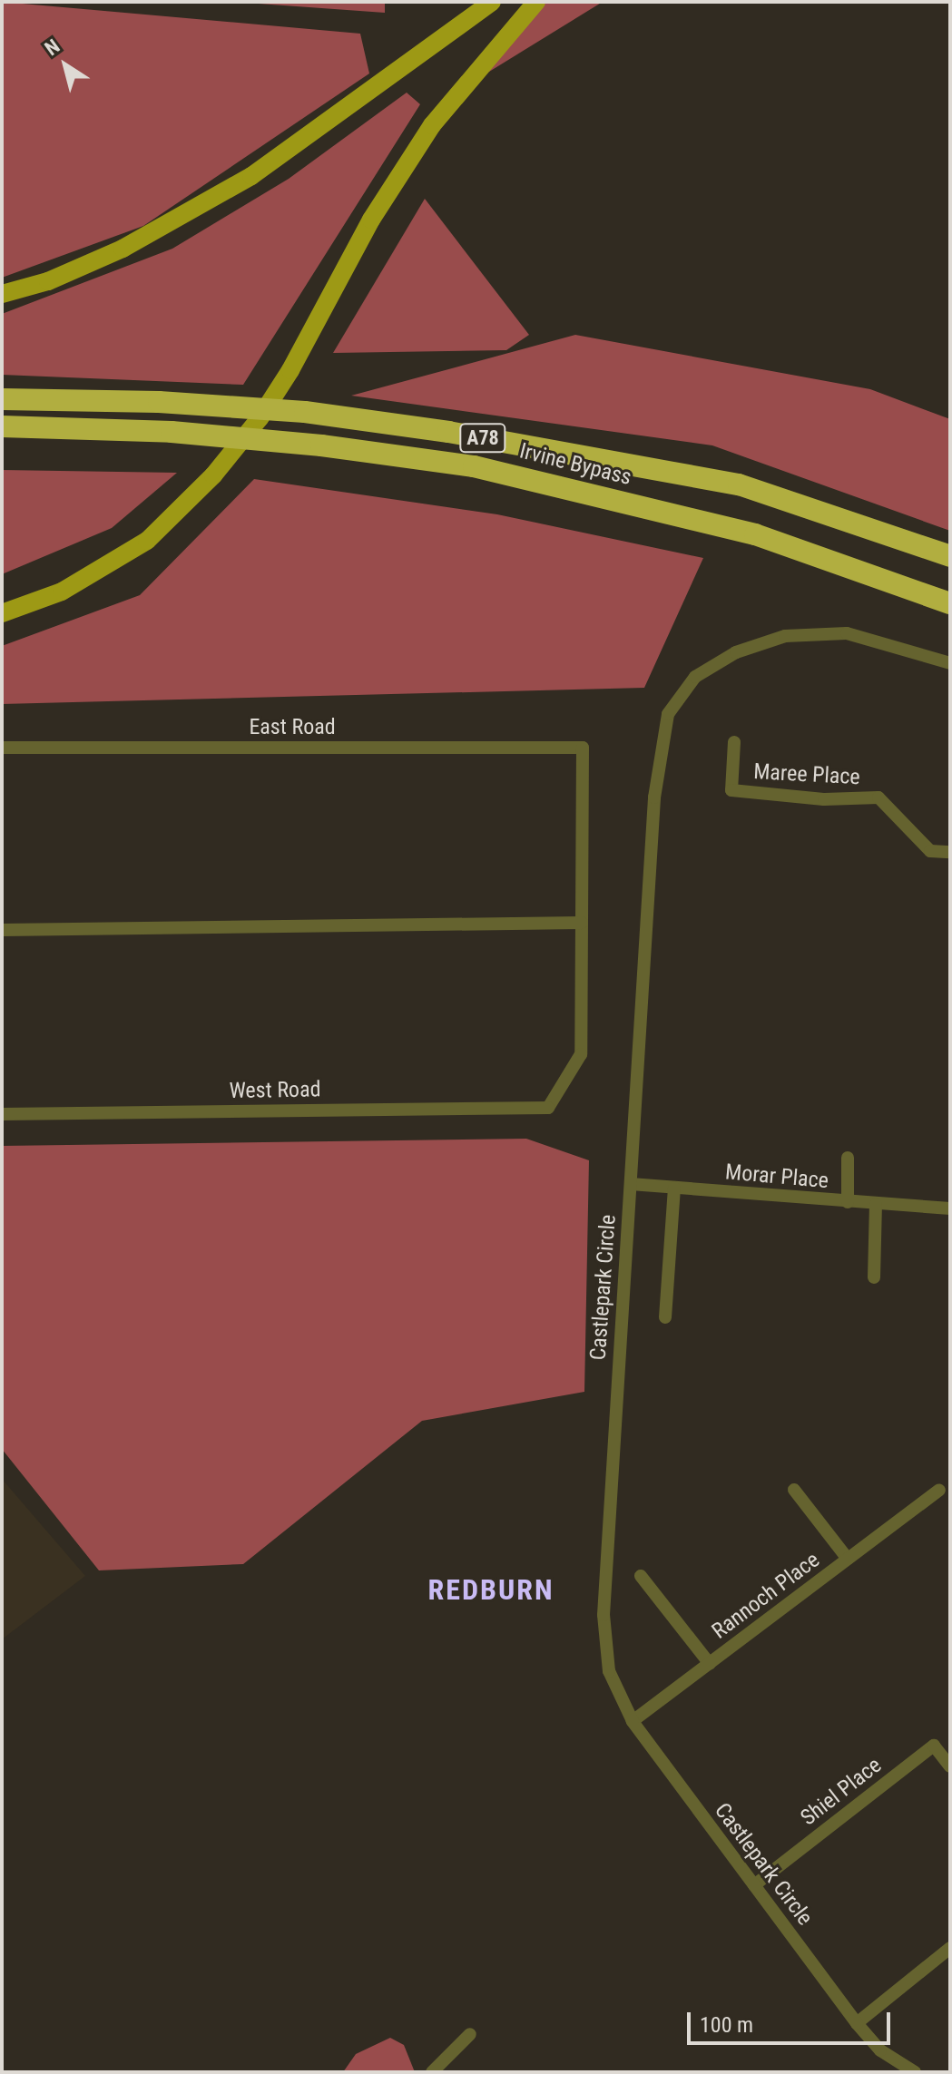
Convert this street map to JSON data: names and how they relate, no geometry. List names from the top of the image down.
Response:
{
  "streets": {
    "highway": ["A78", "Irvine Bypass"],
    "street": [
      "East Road",
      "Maree Place",
      "West Road",
      "Morar Place",
      "Castlepark Circle",
      "Rannoch Place",
      "Shiel Place"
    ]
  },
  "crossings": [
    ["East Road", "West Road"],
    ["Morar Place", "Castlepark Circle"],
    ["Castlepark Circle", "Rannoch Place"],
    ["Castlepark Circle", "Shiel Place"]
  ],
  "districts": ["REDBURN"],
  "scale_bar": "100 m",
  "north": "top left"
}
